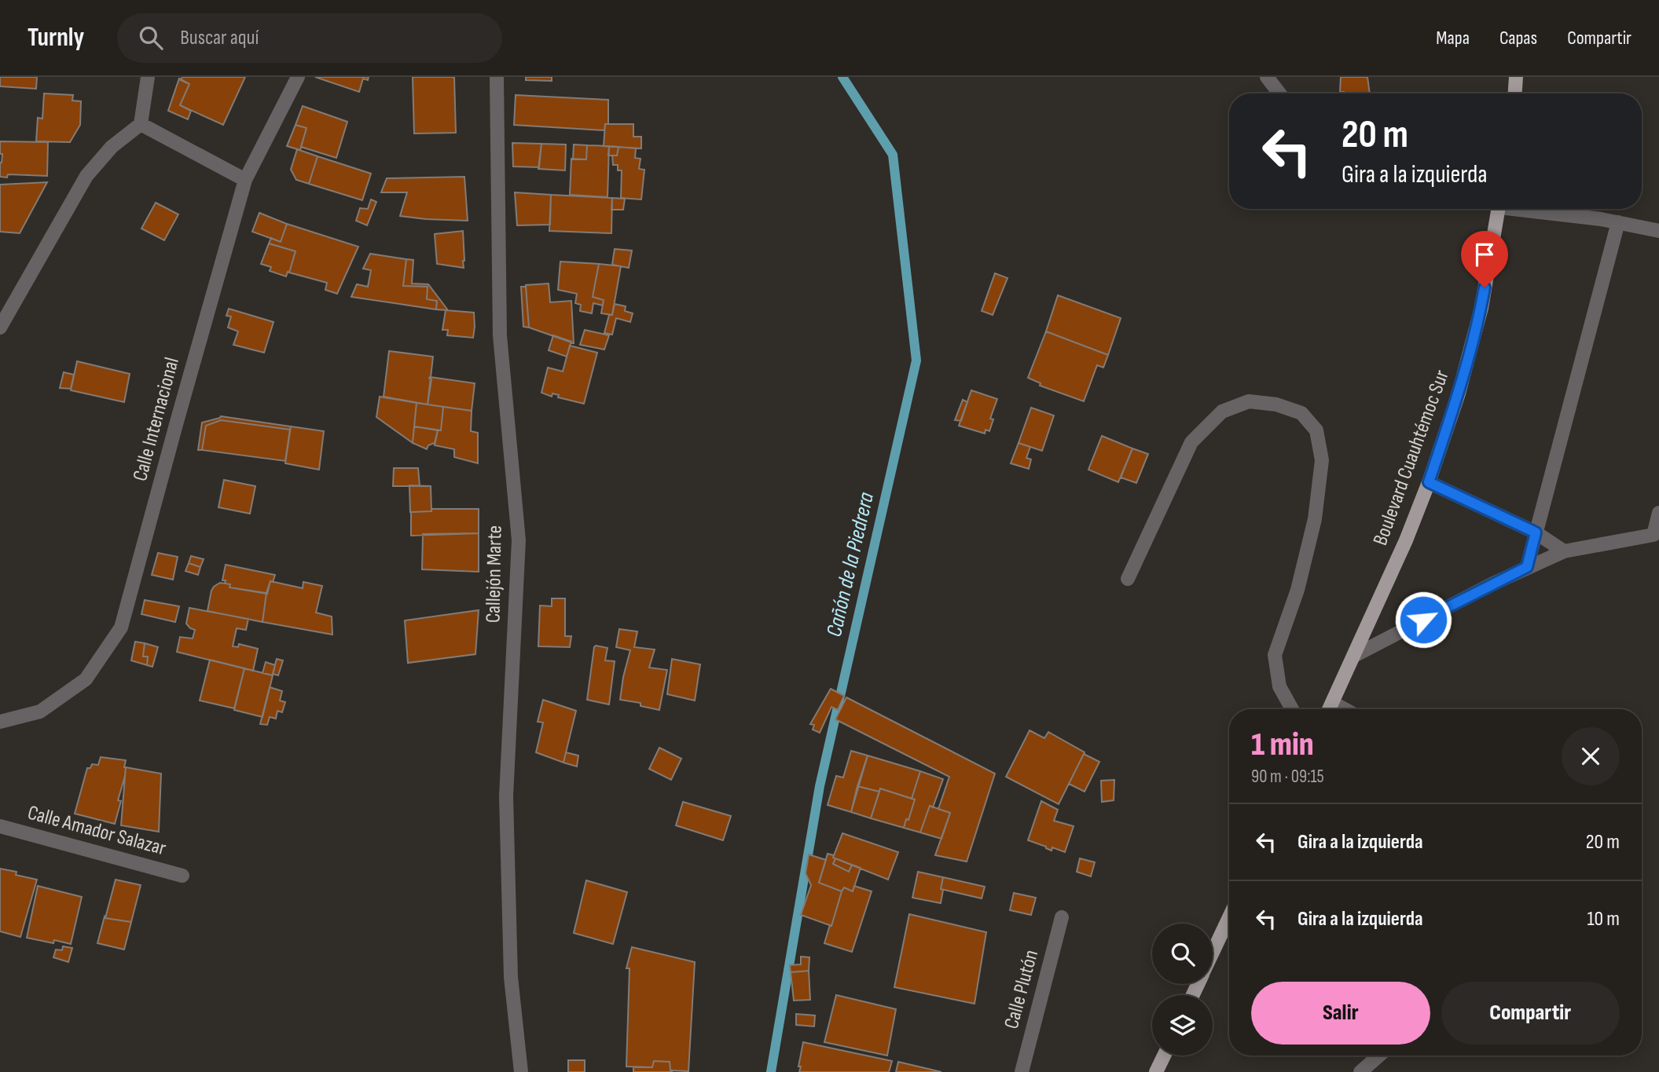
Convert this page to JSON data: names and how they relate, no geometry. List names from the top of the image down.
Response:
{
  "streets": {
    "main road": ["Boulevard Cuauhtémoc Sur"],
    "street": [
      "Calle Internacional",
      "Callejón Marte",
      "Calle Amador Salazar",
      "Calle Plutón"
    ]
  },
  "water": ["Cañón de la Piedrera"],
  "page": {
    "header": "Turnly",
    "search": "Buscar aquí",
    "nav": ["Mapa", "Capas", "Compartir"],
    "turn": ["20 m", "Gira a la izquierda"],
    "heading": ["1 min", "90 m · 09:15"],
    "list": [
      {
        "name": "Gira a la izquierda",
        "value": "20 m"
      },
      {
        "name": "Gira a la izquierda",
        "value": "10 m"
      }
    ],
    "buttons": ["Salir", "Compartir"]
  }
}
